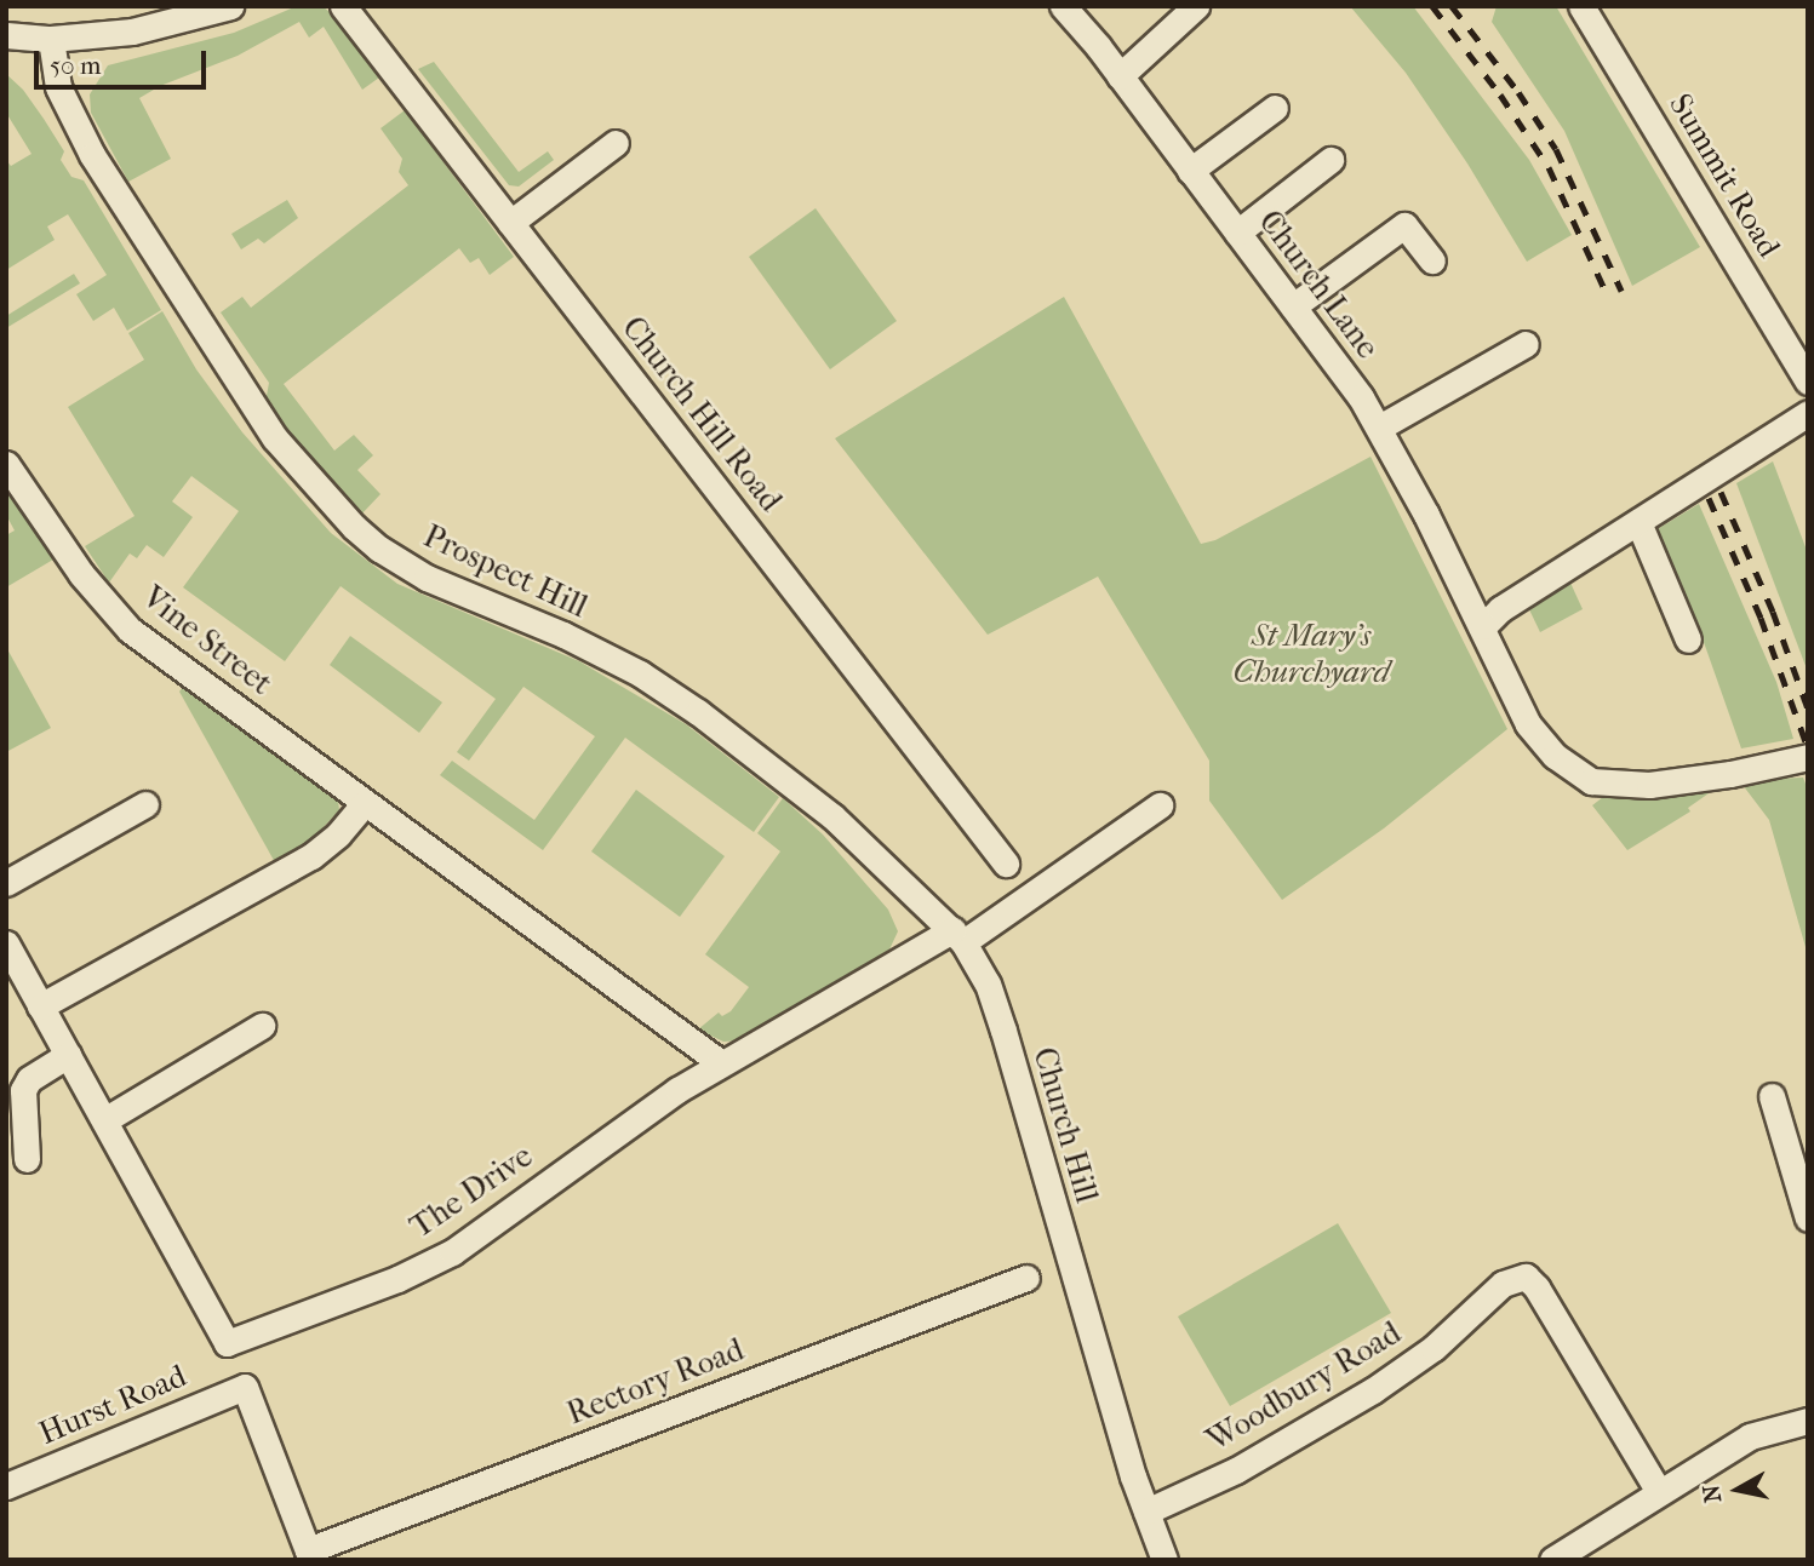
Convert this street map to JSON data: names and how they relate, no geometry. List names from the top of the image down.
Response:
{
  "streets": {
    "street": [
      "Summit Road",
      "Church Lane",
      "Church Hill Road",
      "Prospect Hill",
      "Vine Street",
      "Church Hill",
      "The Drive",
      "Rectory Road",
      "Woodbury Road",
      "Hurst Road"
    ]
  },
  "crossings": [
    ["Prospect Hill", "Church Hill"],
    ["Prospect Hill", "The Drive"],
    ["Vine Street", "The Drive"],
    ["Church Hill", "The Drive"],
    ["Church Hill", "Woodbury Road"],
    ["Rectory Road", "Hurst Road"]
  ],
  "parks": ["St Mary's Churchyard"],
  "scale_bar": "50 m",
  "north": "left"
}
